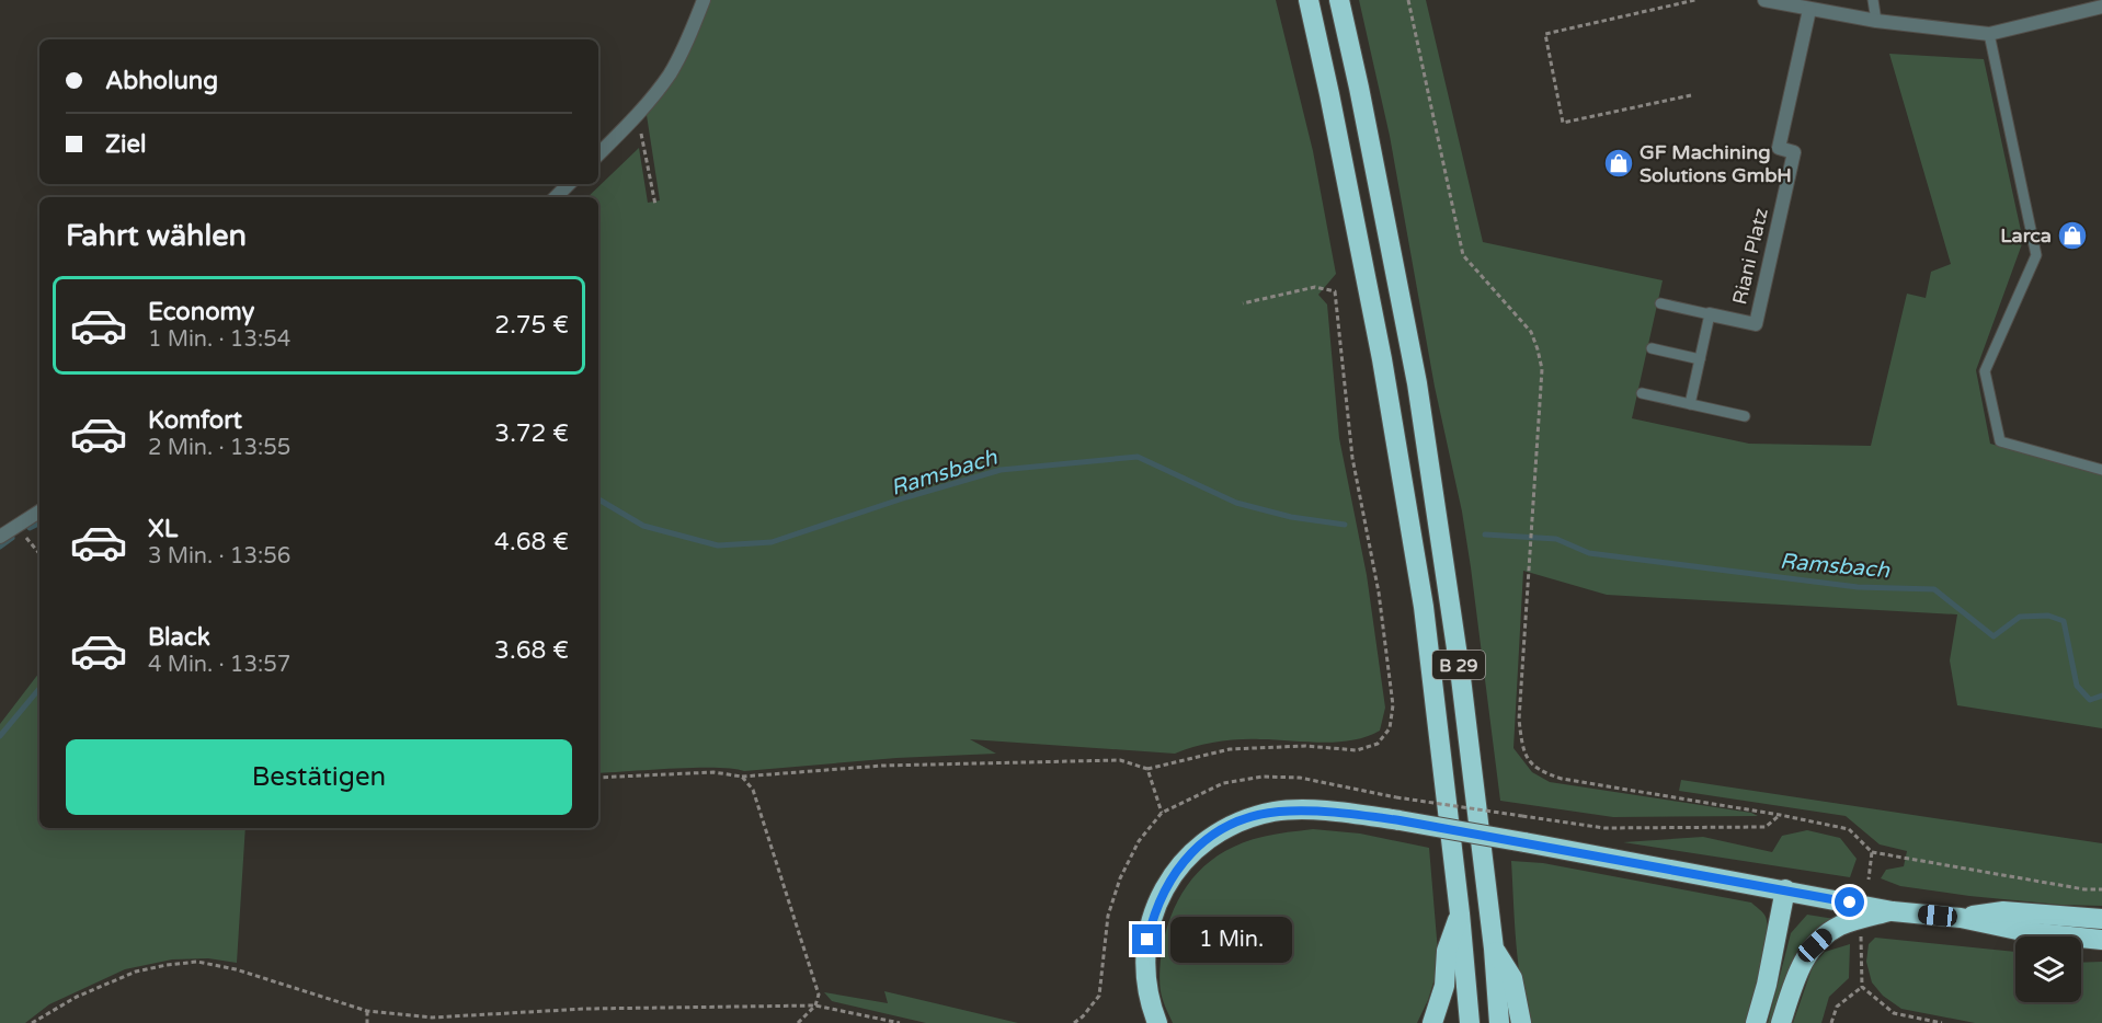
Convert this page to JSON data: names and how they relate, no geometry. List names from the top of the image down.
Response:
{
  "streets": {
    "highway": ["B 29"],
    "street": ["Riani Platz"]
  },
  "water": ["Ramsbach"],
  "places": {
    "shop": ["GF Machining Solutions GmbH", "Larca"]
  },
  "page": {
    "banner": ["Abholung", "Ziel"],
    "heading": "Fahrt wählen",
    "list": [
      {
        "name": "Economy",
        "note": "1 Min. · 13:54",
        "value": "2.75 €"
      },
      {
        "name": "Komfort",
        "note": "2 Min. · 13:55",
        "value": "3.72 €"
      },
      {
        "name": "XL",
        "note": "3 Min. · 13:56",
        "value": "4.68 €"
      },
      {
        "name": "Black",
        "note": "4 Min. · 13:57",
        "value": "3.68 €"
      }
    ],
    "buttons": "Bestätigen",
    "bubble": "1 Min."
  }
}
